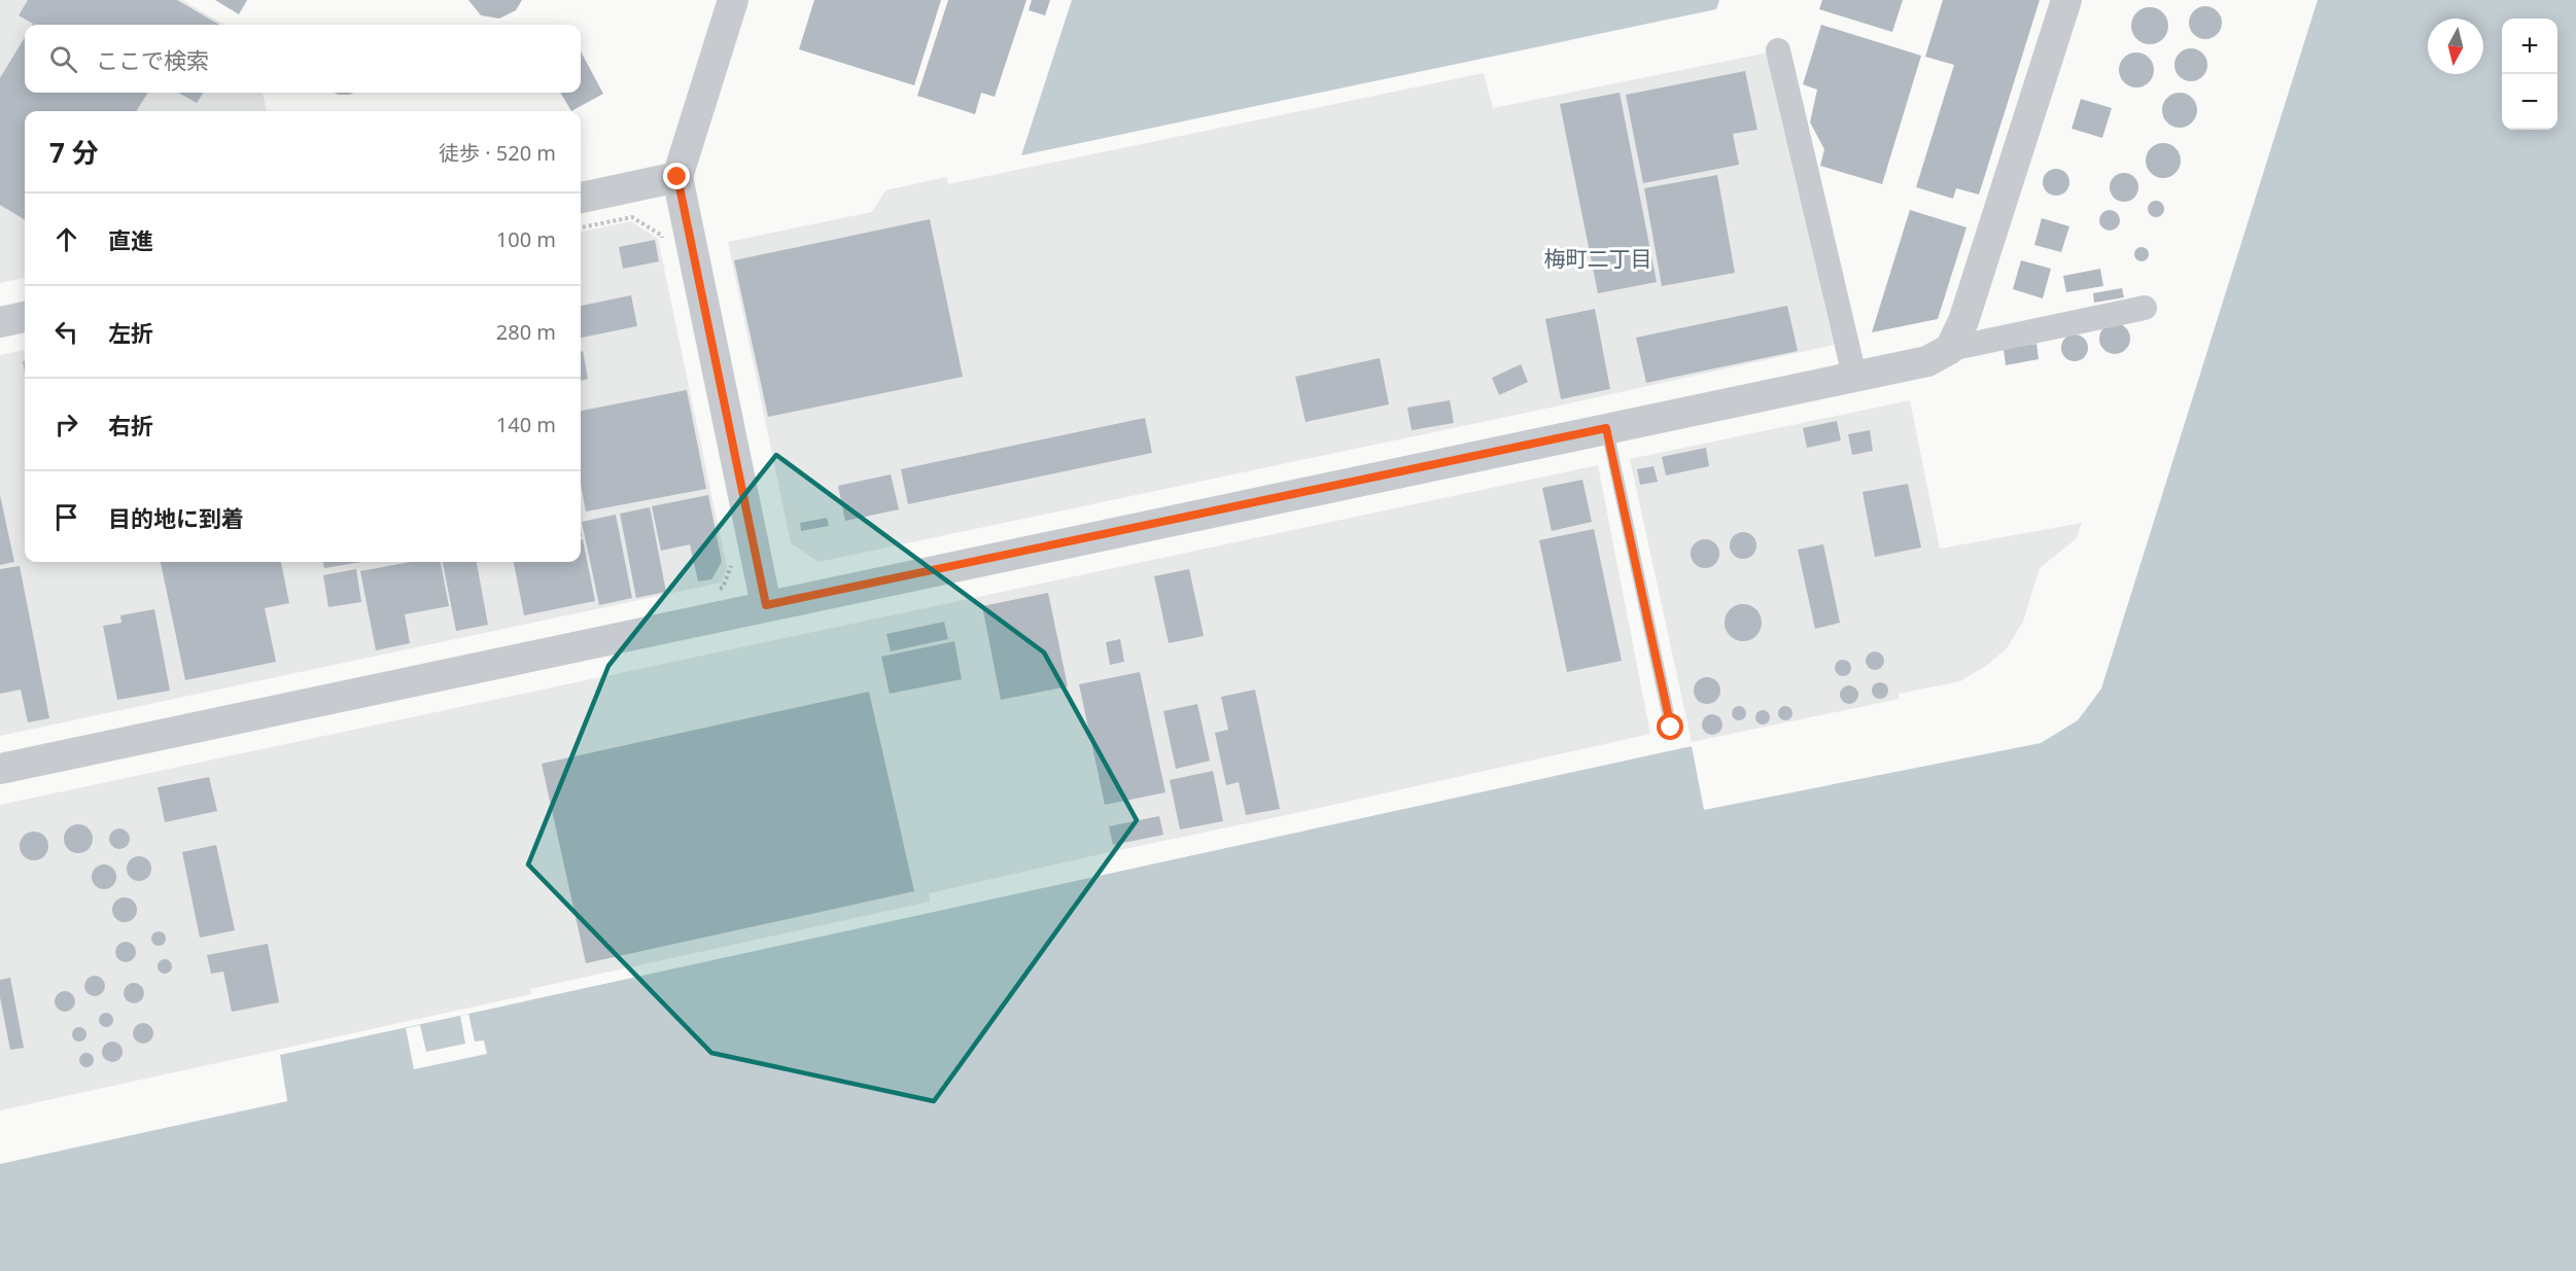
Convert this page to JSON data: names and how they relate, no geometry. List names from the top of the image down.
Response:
{
  "districts": ["梅町二丁目"],
  "north": "bottom",
  "page": {
    "map_buttons": ["+", "−"],
    "search": "ここで検索",
    "heading": ["7 分", "徒歩 · 520 m"],
    "list": [
      ["直進", "100 m"],
      ["左折", "280 m"],
      ["右折", "140 m"],
      "目的地に到着"
    ]
  }
}
